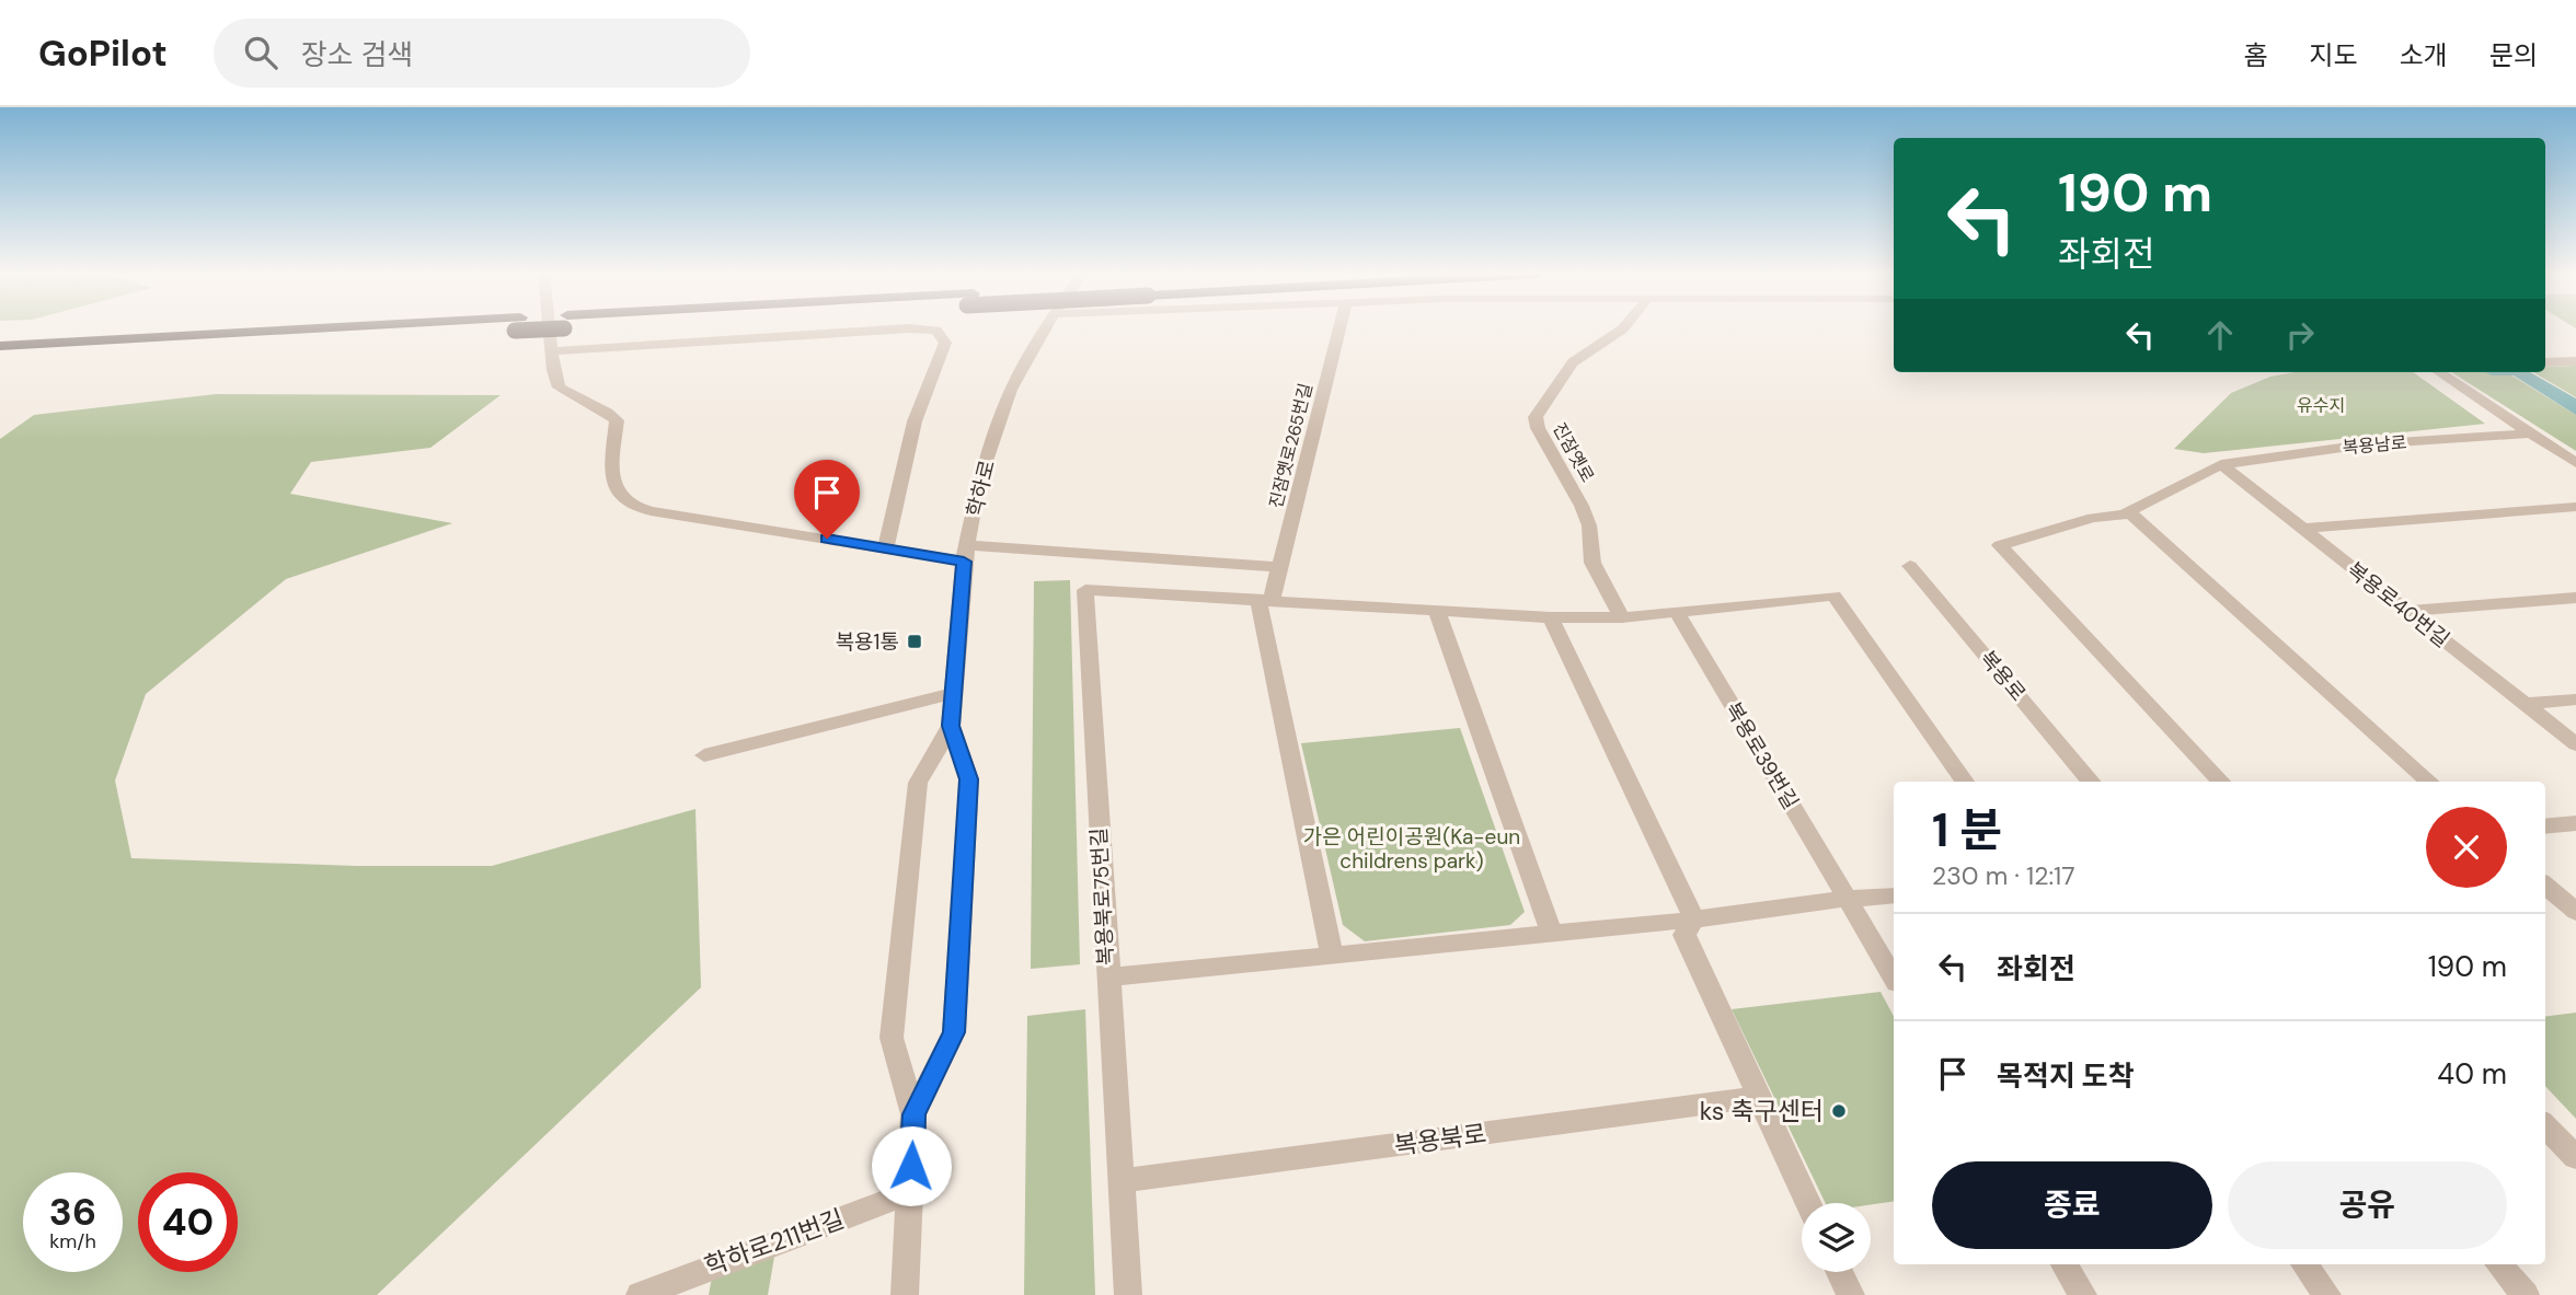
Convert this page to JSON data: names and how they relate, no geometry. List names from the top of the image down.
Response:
{
  "streets": {
    "street": [
      "복용남로",
      "진잠옛로265번길",
      "진잠옛로",
      "학하로",
      "복용로40번길",
      "복용로",
      "복용로39번길",
      "복용북로75번길",
      "복용북로",
      "학하로211번길"
    ]
  },
  "crossings": [
    ["복용남로", "복용로40번길"],
    ["진잠옛로265번길", "복용북로75번길"],
    ["학하로", "학하로211번길"]
  ],
  "parks": ["유수지", "가은 어린이공원(Ka-eun childrens park)"],
  "places": {
    "transit": ["복용1통"],
    "other": ["ks 축구센터"]
  },
  "page": {
    "header": "GoPilot",
    "search": "장소 검색",
    "nav": [
      "홈",
      "지도",
      "소개",
      "문의"
    ],
    "turn": ["190 m", "좌회전"],
    "heading": ["1 분", "230 m · 12:17"],
    "list": [
      {
        "name": "좌회전",
        "value": "190 m"
      },
      {
        "name": "목적지 도착",
        "value": "40 m"
      }
    ],
    "buttons": ["종료", "공유"],
    "speed": "36 km/h",
    "limit": "40"
  }
}
